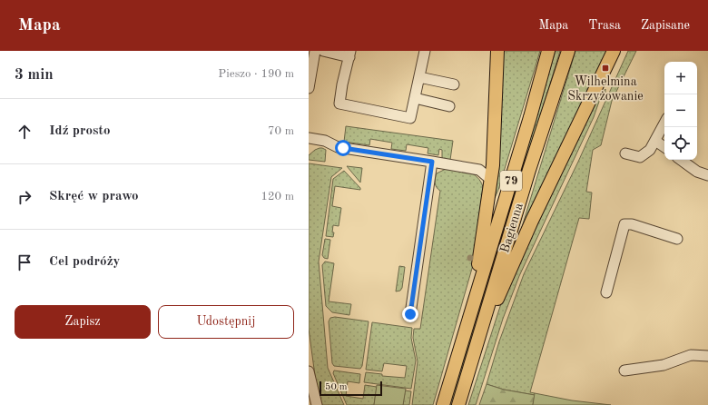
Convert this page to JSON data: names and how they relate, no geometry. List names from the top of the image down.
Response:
{
  "streets": {
    "main road": ["79", "Bagienna"]
  },
  "places": {
    "transit": ["Wilhelmina Skrzyżowanie"]
  },
  "scale_bar": "50 m",
  "page": {
    "header": "Mapa",
    "nav": ["Mapa", "Trasa", "Zapisane"],
    "heading": ["3 min", "Pieszo · 190 m"],
    "map_buttons": ["+", "−"],
    "list": [
      ["Idź prosto", "70 m"],
      ["Skręć w prawo", "120 m"],
      "Cel podróży"
    ],
    "buttons": ["Zapisz", "Udostępnij"],
    "scale": "50 m"
  }
}
